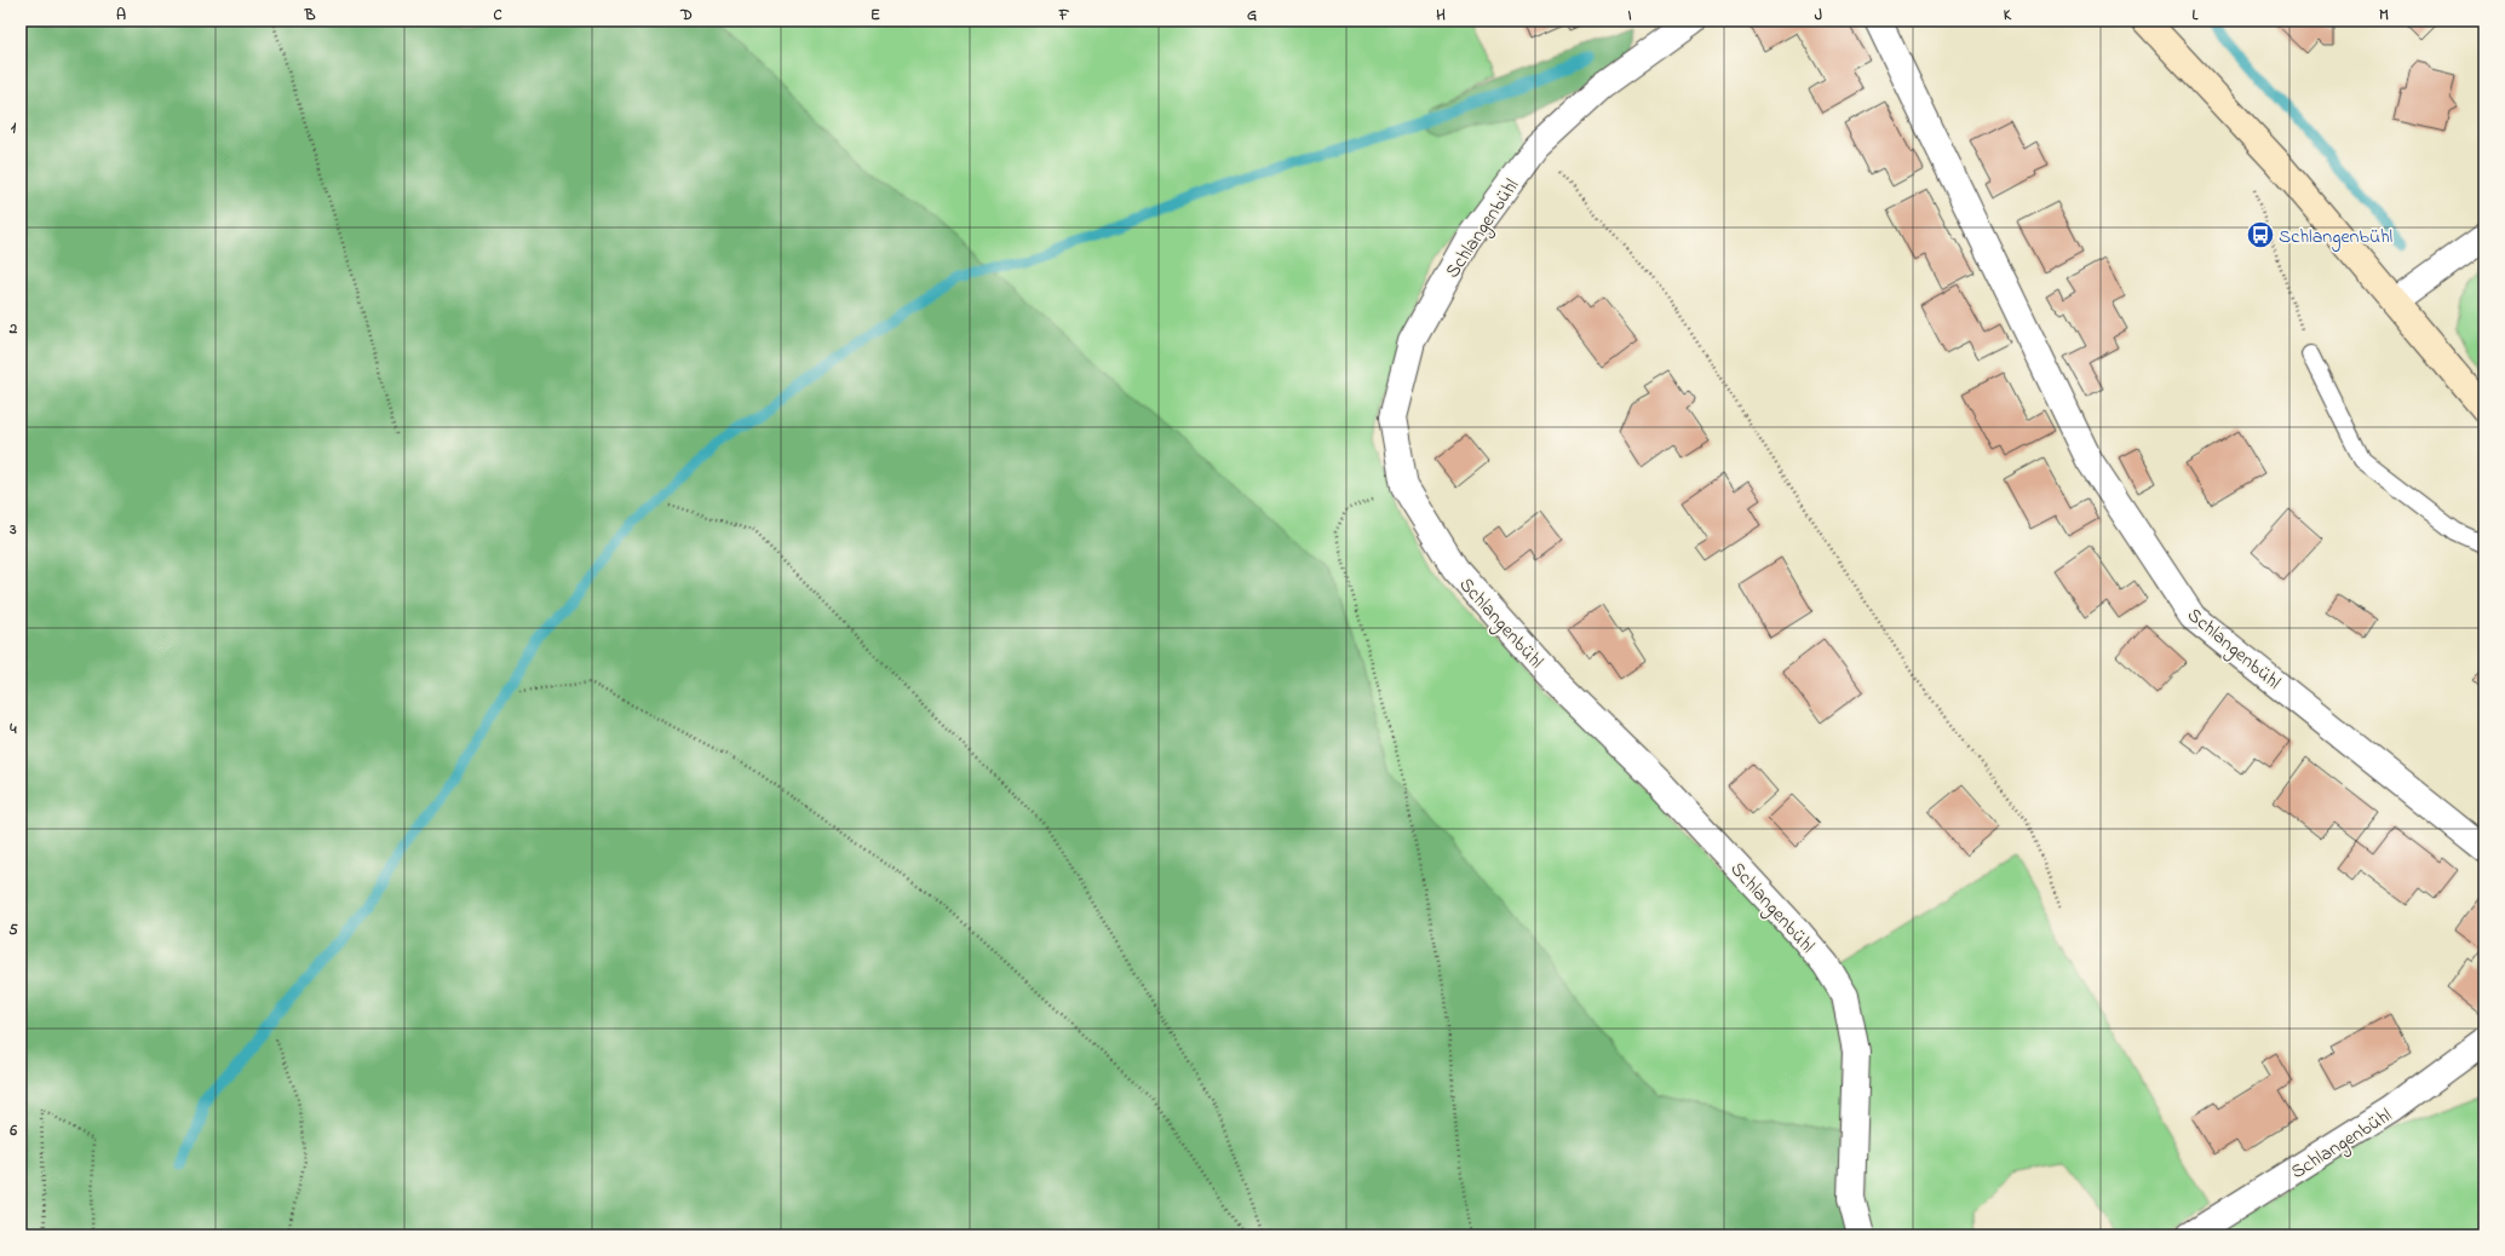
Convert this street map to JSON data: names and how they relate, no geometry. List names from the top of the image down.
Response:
{
  "streets": {
    "street": ["Schlangenbühl"]
  },
  "places": {
    "bus stop": ["Schlangenbühl"]
  },
  "grid": {
    "columns": [
      "A",
      "B",
      "C",
      "D",
      "E",
      "F",
      "G",
      "H",
      "I",
      "J",
      "K",
      "L",
      "M"
    ],
    "rows": [
      "1",
      "2",
      "3",
      "4",
      "5",
      "6"
    ]
  }
}
